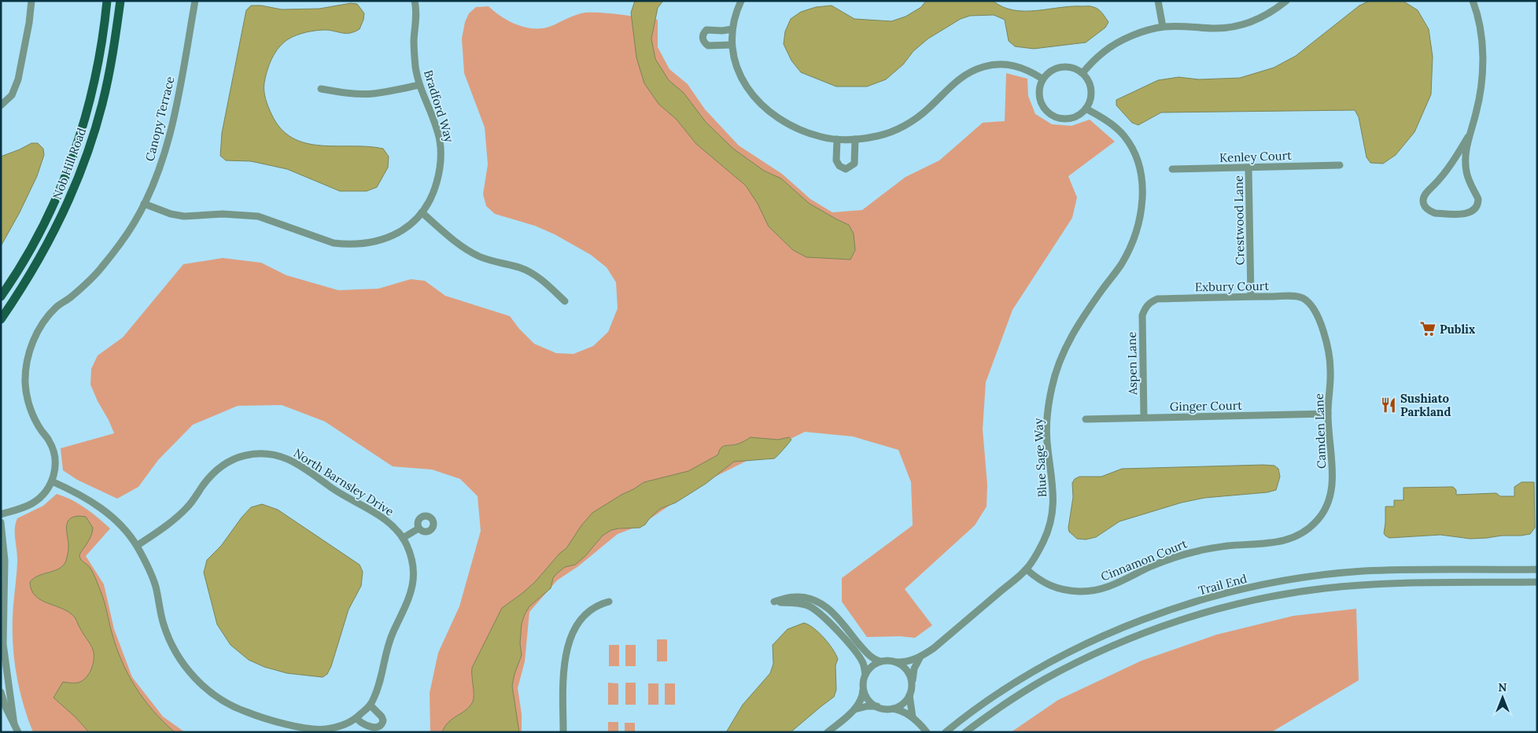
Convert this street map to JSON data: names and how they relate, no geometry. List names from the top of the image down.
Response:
{
  "streets": {
    "main road": ["Nob Hill Road"],
    "street": [
      "Bradford Way",
      "Canopy Terrace",
      "Kenley Court",
      "Crestwood Lane",
      "Exbury Court",
      "Aspen Lane",
      "Ginger Court",
      "Camden Lane",
      "Blue Sage Way",
      "North Barnsley Drive",
      "Cinnamon Court",
      "Trail End"
    ]
  },
  "crossings": [
    ["Bradford Way", "Canopy Terrace"],
    ["Kenley Court", "Crestwood Lane"],
    ["Crestwood Lane", "Exbury Court"],
    ["Exbury Court", "Aspen Lane"],
    ["Exbury Court", "Camden Lane"],
    ["Aspen Lane", "Ginger Court"],
    ["Ginger Court", "Camden Lane"],
    ["Camden Lane", "Cinnamon Court"],
    ["Blue Sage Way", "Cinnamon Court"]
  ],
  "places": {
    "supermarket": ["Publix"],
    "restaurant": ["Sushiato Parkland"]
  },
  "north": "top"
}
